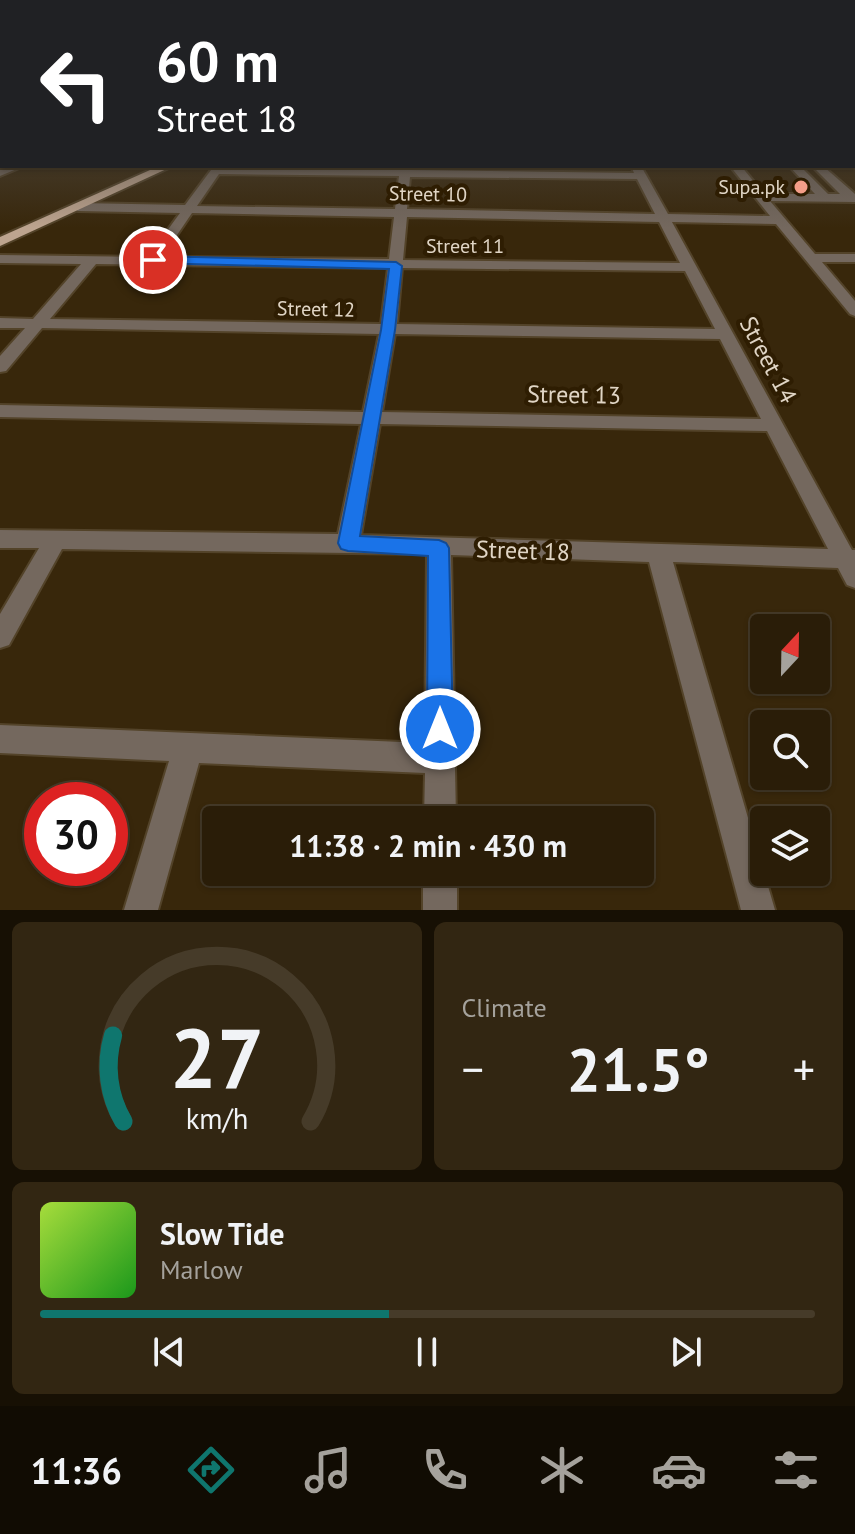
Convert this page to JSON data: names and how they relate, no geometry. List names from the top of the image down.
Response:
{
  "streets": {
    "street": [
      "Street 10",
      "Street 11",
      "Street 12",
      "Street 14",
      "Street 13",
      "Street 18"
    ]
  },
  "crossings": [
    ["Street 10", "Street 14"],
    ["Street 11", "Street 14"],
    ["Street 12", "Street 14"],
    ["Street 14", "Street 13"],
    ["Street 14", "Street 18"]
  ],
  "places": ["Supa.pk"],
  "north": "top",
  "page": {
    "turn": ["60 m", "Street 18"],
    "limit": "30",
    "trip": "11:38 · 2 min · 430 m",
    "tile": "Climate",
    "heat": ["−", "21.5°", "+"],
    "song": ["Slow Tide", "Marlow"],
    "tabs": "11:36",
    "gauge": ["27", "km/h"]
  }
}
